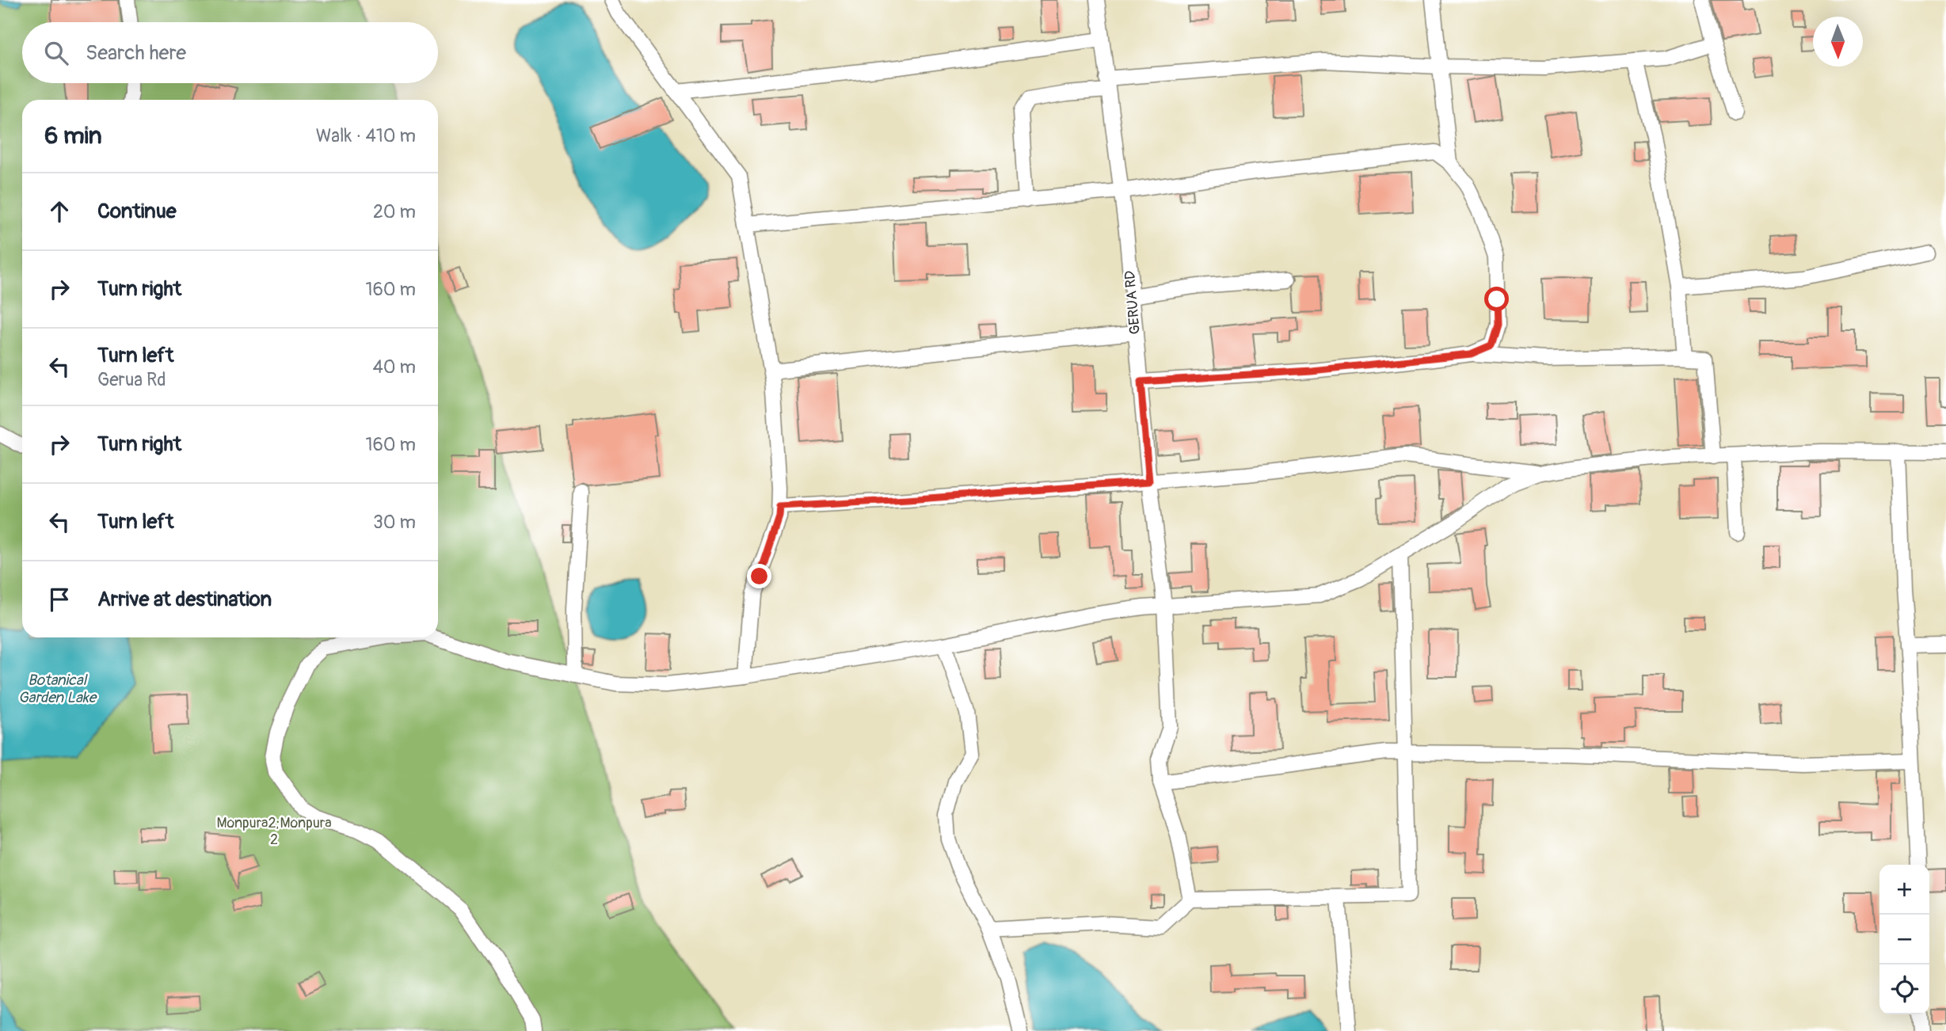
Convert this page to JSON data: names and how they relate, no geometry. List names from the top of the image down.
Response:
{
  "streets": {
    "street": ["GERUA RD"]
  },
  "water": ["Botanical Garden Lake"],
  "parks": ["Monpura2;Monpura 2"],
  "north": "bottom",
  "page": {
    "search": "Search here",
    "heading": ["6 min", "Walk · 410 m"],
    "list": [
      ["Continue", "20 m"],
      ["Turn right", "160 m"],
      ["Turn left", "Gerua Rd", "40 m"],
      ["Turn right", "160 m"],
      ["Turn left", "30 m"],
      "Arrive at destination"
    ],
    "map_buttons": ["+", "−"]
  }
}
